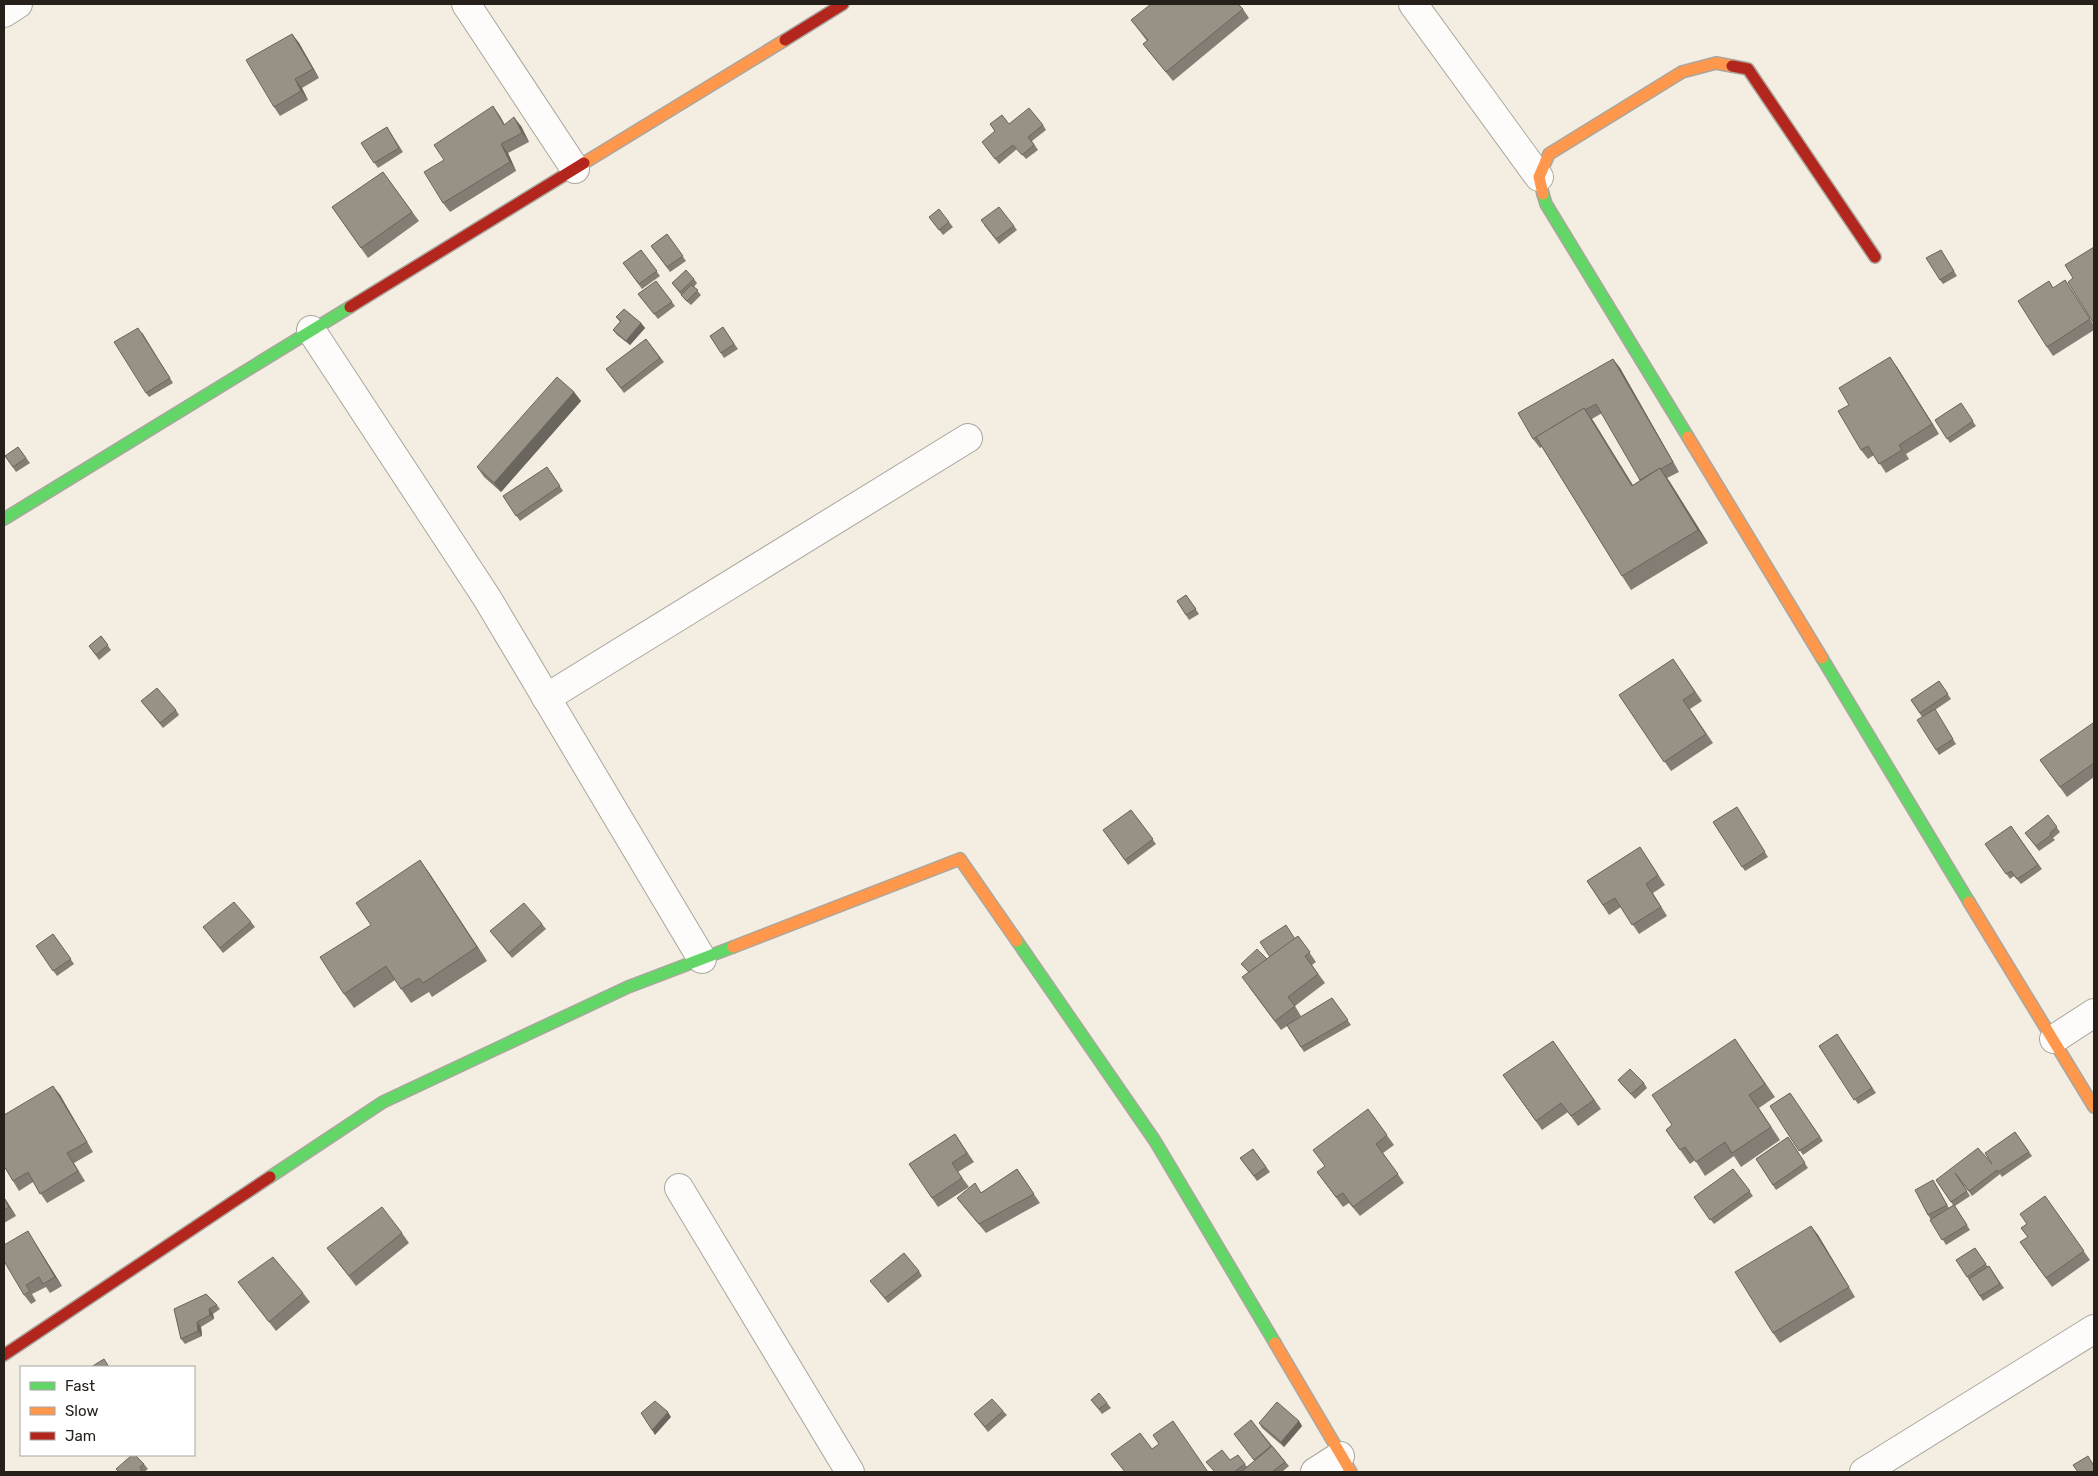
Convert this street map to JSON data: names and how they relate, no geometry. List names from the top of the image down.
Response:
{
  "legend": ["Fast", "Slow", "Jam"]
}
